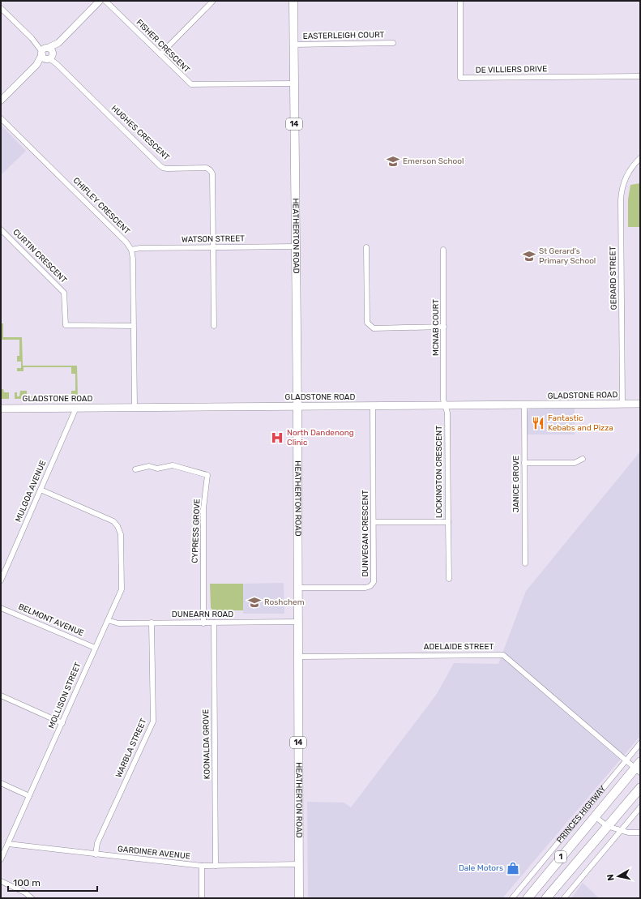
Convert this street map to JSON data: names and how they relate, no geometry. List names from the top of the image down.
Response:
{
  "streets": {
    "highway": ["PRINCES HIGHWAY", "1"],
    "main road": ["14", "HEATHERTON ROAD", "GLADSTONE ROAD"],
    "street": [
      "EASTERLEIGH COURT",
      "FISHER CRESCENT",
      "DE VILLIERS DRIVE",
      "HUGHES CRESCENT",
      "CHIFLEY CRESCENT",
      "WATSON STREET",
      "CURTIN CRESCENT",
      "GERARD STREET",
      "MCNAB COURT",
      "LOCKINGTON CRESCENT",
      "JANICE GROVE",
      "MULGOA AVENUE",
      "CYPRESS GROVE",
      "DUNVEGAN CRESCENT",
      "DUNEARN ROAD",
      "BELMONT AVENUE",
      "ADELAIDE STREET",
      "MOLLISON STREET",
      "KOONALDA GROVE",
      "WARBLA STREET",
      "GARDINER AVENUE"
    ]
  },
  "crossings": [
    ["EASTERLEIGH COURT", "HEATHERTON ROAD"],
    ["FISHER CRESCENT", "HEATHERTON ROAD"],
    ["HUGHES CRESCENT", "WATSON STREET"],
    ["CHIFLEY CRESCENT", "WATSON STREET"],
    ["HEATHERTON ROAD", "WATSON STREET"],
    ["HEATHERTON ROAD", "GLADSTONE ROAD"],
    ["HEATHERTON ROAD", "DUNVEGAN CRESCENT"],
    ["HEATHERTON ROAD", "DUNEARN ROAD"],
    ["HEATHERTON ROAD", "ADELAIDE STREET"],
    ["HEATHERTON ROAD", "GARDINER AVENUE"],
    ["GERARD STREET", "GLADSTONE ROAD"],
    ["MCNAB COURT", "GLADSTONE ROAD"],
    ["MCNAB COURT", "LOCKINGTON CRESCENT"],
    ["GLADSTONE ROAD", "LOCKINGTON CRESCENT"],
    ["GLADSTONE ROAD", "JANICE GROVE"],
    ["GLADSTONE ROAD", "MULGOA AVENUE"],
    ["GLADSTONE ROAD", "DUNVEGAN CRESCENT"],
    ["LOCKINGTON CRESCENT", "DUNVEGAN CRESCENT"],
    ["MULGOA AVENUE", "MOLLISON STREET"],
    ["CYPRESS GROVE", "DUNEARN ROAD"],
    ["DUNEARN ROAD", "MOLLISON STREET"],
    ["DUNEARN ROAD", "KOONALDA GROVE"],
    ["DUNEARN ROAD", "WARBLA STREET"],
    ["BELMONT AVENUE", "MOLLISON STREET"],
    ["ADELAIDE STREET", "PRINCES HIGHWAY"],
    ["MOLLISON STREET", "GARDINER AVENUE"],
    ["KOONALDA GROVE", "GARDINER AVENUE"],
    ["WARBLA STREET", "GARDINER AVENUE"]
  ],
  "places": {
    "school or university": ["Emerson School", "St Gerard's Primary School", "Roshchem"],
    "restaurant": ["Fantastic Kebabs and Pizza"],
    "hospital": ["North Dandenong Clinic"],
    "shop": ["Dale Motors"]
  },
  "scale_bar": "100 m",
  "north": "left"
}
